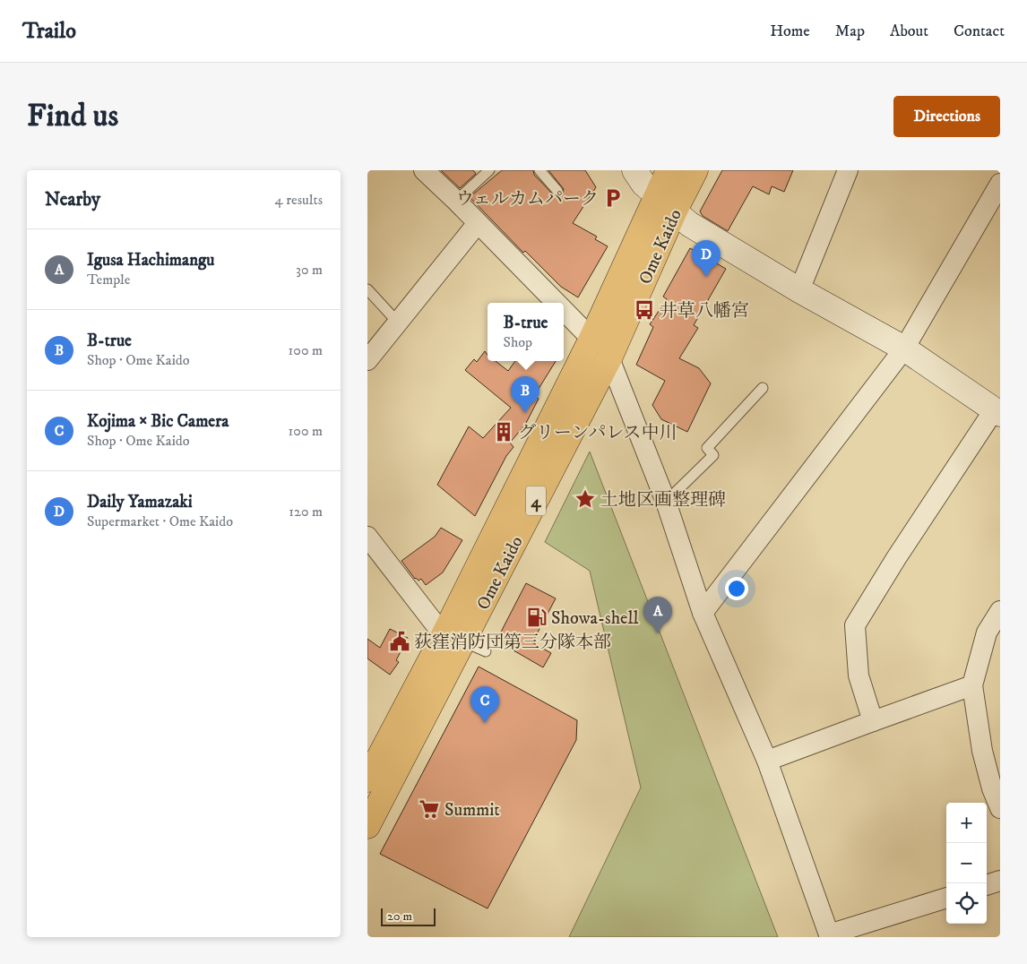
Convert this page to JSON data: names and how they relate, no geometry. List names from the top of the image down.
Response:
{
  "streets": {
    "main road": ["Ome Kaido", "4"]
  },
  "places": {
    "parking": ["ウェルカムパーク"],
    "bus stop": ["井草八幡宮"],
    "building": ["グリーンパレス中川"],
    "place": ["土地区画整理碑"],
    "fuel station": ["Showa-shell"],
    "public building": ["荻窪消防団第三分隊本部"],
    "supermarket": ["Summit"]
  },
  "scale_bar": "20 m",
  "page": {
    "header": "Trailo",
    "nav": [
      "Home",
      "Map",
      "About",
      "Contact"
    ],
    "buttons": "Directions",
    "title": "Find us",
    "heading": ["Nearby", "4 results"],
    "list": [
      {
        "mark": "A",
        "name": "Igusa Hachimangu",
        "note": "Temple",
        "value": "30 m"
      },
      {
        "mark": "B",
        "name": "B-true",
        "note": "Shop · Ome Kaido",
        "value": "100 m"
      },
      {
        "mark": "C",
        "name": "Kojima × Bic Camera",
        "note": "Shop · Ome Kaido",
        "value": "100 m"
      },
      {
        "mark": "D",
        "name": "Daily Yamazaki",
        "note": "Supermarket · Ome Kaido",
        "value": "120 m"
      }
    ],
    "pins": [
      "D",
      "B",
      "A",
      "C"
    ],
    "popup": ["B-true", "Shop"],
    "map_buttons": ["+", "−"],
    "scale": "20 m"
  }
}
